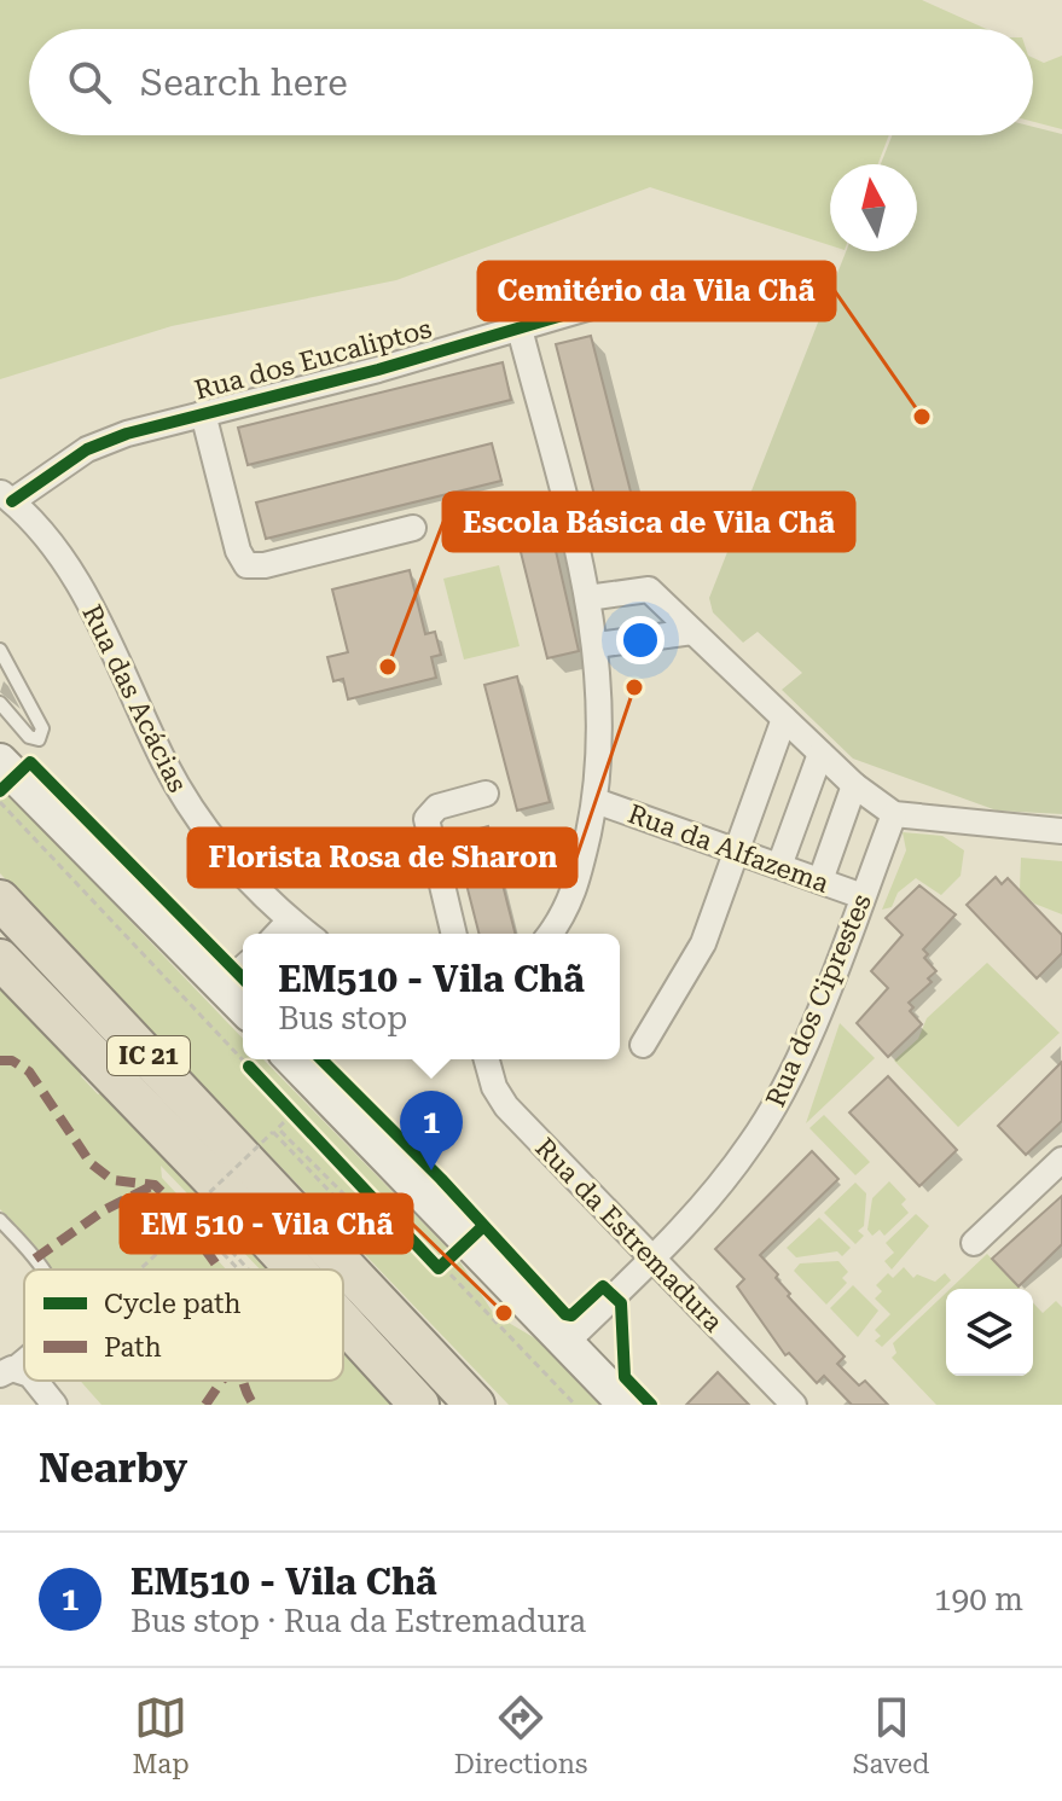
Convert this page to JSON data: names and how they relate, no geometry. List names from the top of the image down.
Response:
{
  "streets": {
    "highway": ["IC 21"],
    "street": [
      "Rua dos Eucaliptos",
      "Rua das Acácias",
      "Rua da Alfazema",
      "Rua dos Ciprestes",
      "Rua da Estremadura"
    ]
  },
  "crossings": [
    ["Rua dos Eucaliptos", "Rua das Acácias"],
    ["Rua da Alfazema", "Rua dos Ciprestes"],
    ["Rua dos Ciprestes", "Rua da Estremadura"]
  ],
  "places": [
    "Cemitério da Vila Chã",
    "Escola Básica de Vila Chã",
    "Florista Rosa de Sharon",
    "EM 510 - Vila Chã"
  ],
  "legend": ["Cycle path", "Path"],
  "north": "top",
  "page": {
    "search": "Search here",
    "popup": ["EM510 - Vila Chã", "Bus stop"],
    "pins": "1",
    "heading": "Nearby",
    "list": [
      {
        "mark": "1",
        "name": "EM510 - Vila Chã",
        "note": "Bus stop · Rua da Estremadura",
        "value": "190 m"
      }
    ],
    "nav": ["Map", "Directions", "Saved"]
  }
}
